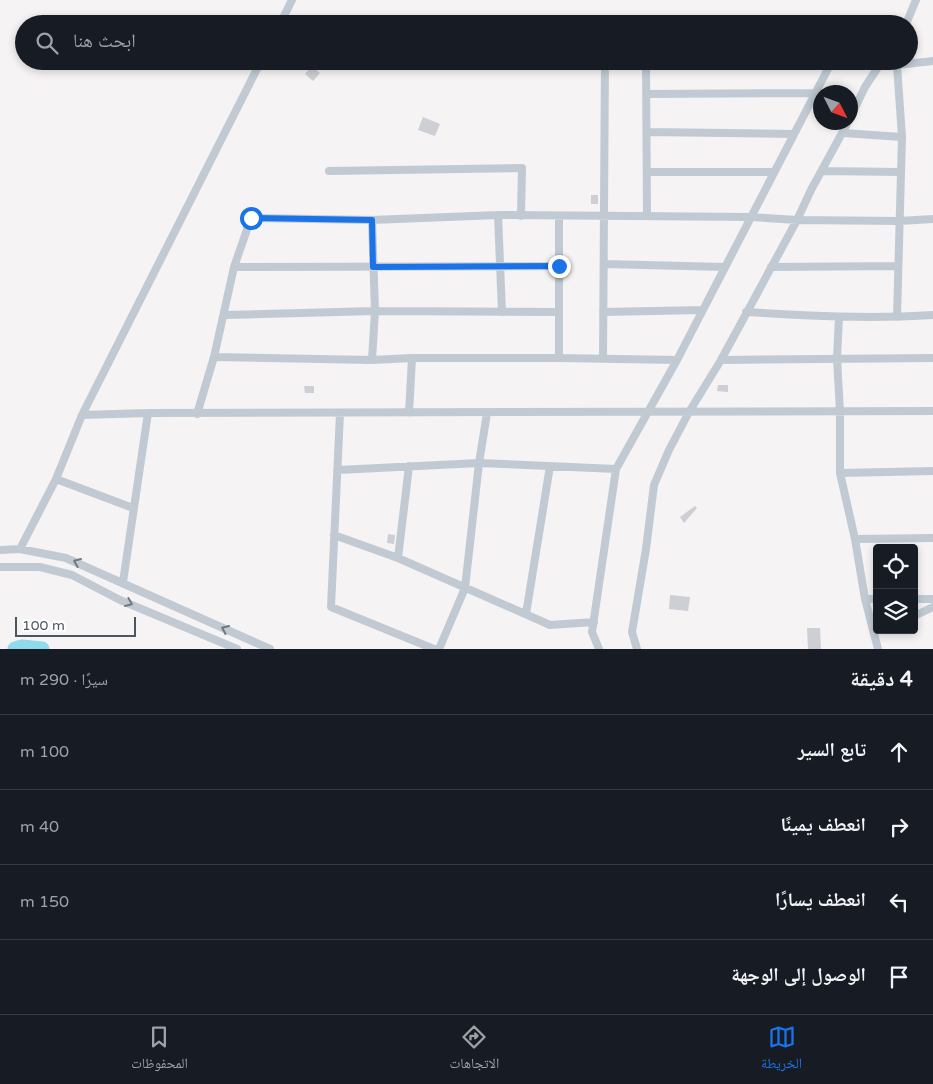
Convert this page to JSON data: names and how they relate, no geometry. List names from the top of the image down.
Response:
{
  "scale_bar": "100 m",
  "north": "bottom right",
  "page": {
    "search": "ابحث هنا",
    "scale": "100 m",
    "heading": ["4 دقيقة", "سيرًا · 290 m"],
    "list": [
      ["تابع السير", "100 m"],
      ["انعطف يمينًا", "40 m"],
      ["انعطف يسارًا", "150 m"],
      "الوصول إلى الوجهة"
    ],
    "nav": ["الخريطة", "الاتجاهات", "المحفوظات"]
  }
}
